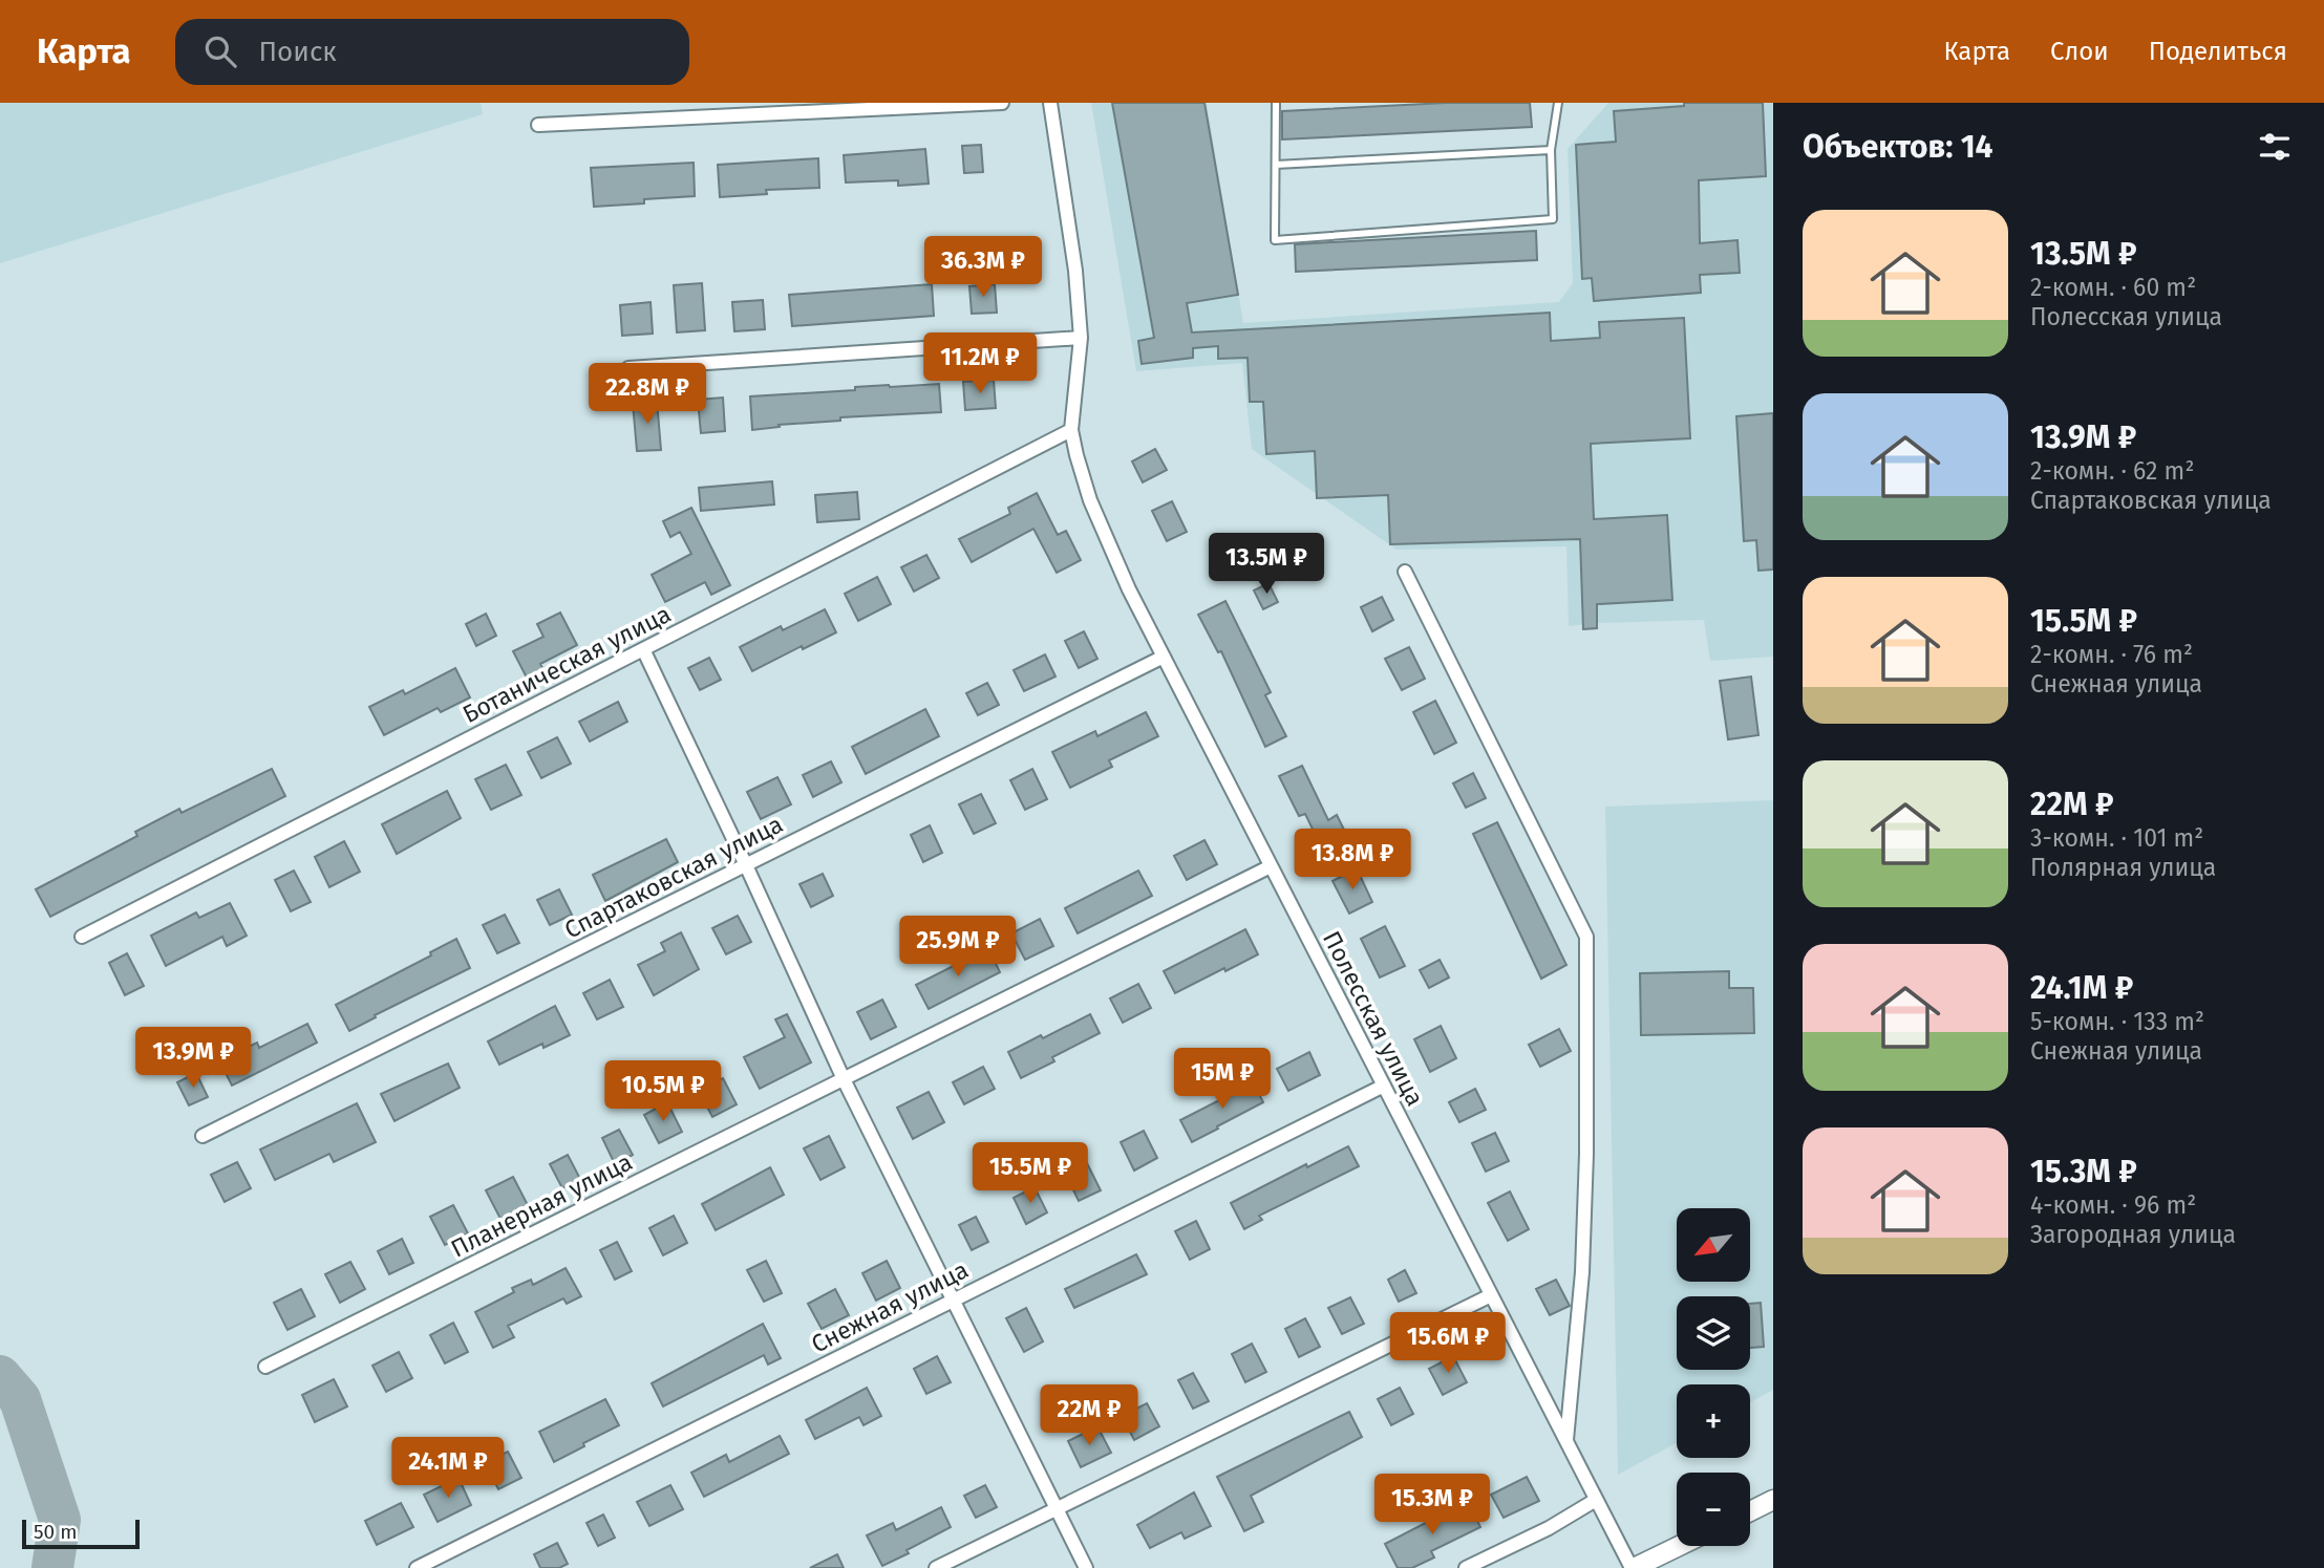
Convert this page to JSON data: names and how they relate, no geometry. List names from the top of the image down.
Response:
{
  "streets": {
    "street": [
      "Ботаническая улица",
      "Спартаковская улица",
      "Полесская улица",
      "Планерная улица",
      "Снежная улица"
    ]
  },
  "crossings": [
    ["Ботаническая улица", "Полесская улица"],
    ["Спартаковская улица", "Полесская улица"],
    ["Полесская улица", "Планерная улица"],
    ["Полесская улица", "Снежная улица"]
  ],
  "scale_bar": "50 m",
  "north": "bottom left",
  "page": {
    "header": "Карта",
    "search": "Поиск",
    "nav": ["Карта", "Слои", "Поделиться"],
    "heading": "Объектов: 14",
    "list": [
      {
        "name": "13.5M ₽",
        "note": "2-комн. · 60 m² · Полесская улица"
      },
      {
        "name": "13.9M ₽",
        "note": "2-комн. · 62 m² · Спартаковская улица"
      },
      {
        "name": "15.5M ₽",
        "note": "2-комн. · 76 m² · Снежная улица"
      },
      {
        "name": "22M ₽",
        "note": "3-комн. · 101 m² · Полярная улица"
      },
      {
        "name": "24.1M ₽",
        "note": "5-комн. · 133 m² · Снежная улица"
      },
      {
        "name": "15.3M ₽",
        "note": "4-комн. · 96 m² · Загородная улица"
      }
    ],
    "price": [
      "36.3M ₽",
      "11.2M ₽",
      "22.8M ₽",
      "13.5M ₽",
      "13.8M ₽",
      "25.9M ₽",
      "13.9M ₽",
      "15M ₽",
      "10.5M ₽",
      "15.5M ₽",
      "15.6M ₽",
      "22M ₽",
      "24.1M ₽",
      "15.3M ₽"
    ],
    "map_buttons": ["+", "−"],
    "scale": "50 m"
  }
}
